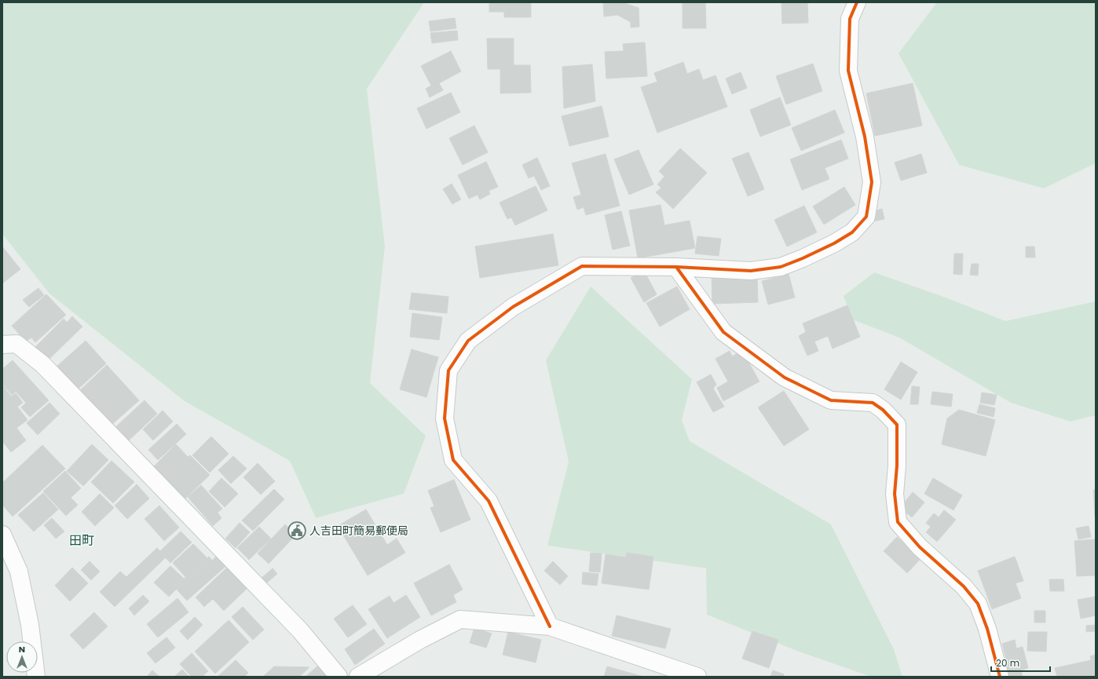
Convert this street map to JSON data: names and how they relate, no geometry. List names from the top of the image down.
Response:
{
  "districts": ["田町"],
  "places": {
    "public building": ["人吉田町簡易郵便局"]
  },
  "scale_bar": "20 m",
  "north": "top"
}
